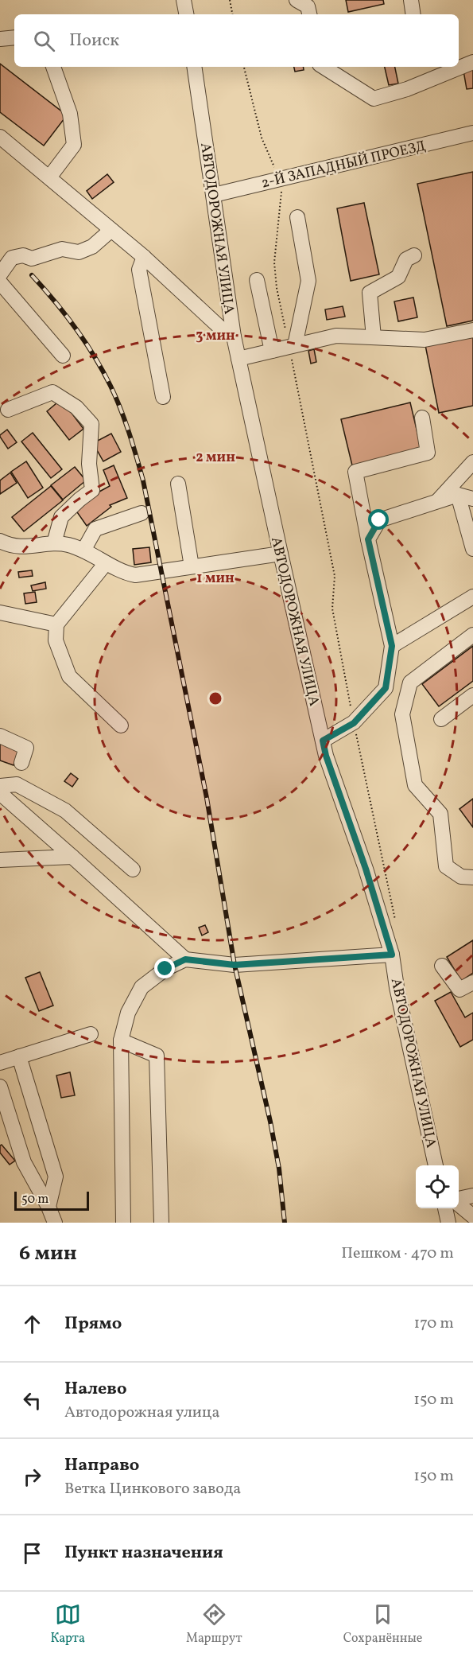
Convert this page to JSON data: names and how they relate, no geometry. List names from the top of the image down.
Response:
{
  "streets": {
    "street": ["2-Й ЗАПАДНЫЙ ПРОЕЗД", "АВТОДОРОЖНАЯ УЛИЦА"]
  },
  "crossings": [
    ["2-Й ЗАПАДНЫЙ ПРОЕЗД", "АВТОДОРОЖНАЯ УЛИЦА"]
  ],
  "scale_bar": "50 m",
  "page": {
    "search": "Поиск",
    "scale": "50 m",
    "heading": ["6 мин", "Пешком · 470 m"],
    "list": [
      ["Прямо", "170 m"],
      ["Налево", "Автодорожная улица", "150 m"],
      ["Направо", "Ветка Цинкового завода", "150 m"],
      "Пункт назначения"
    ],
    "nav": ["Карта", "Маршрут", "Сохранённые"]
  },
  "rings": ["3 мин", "2 мин", "1 мин"]
}
